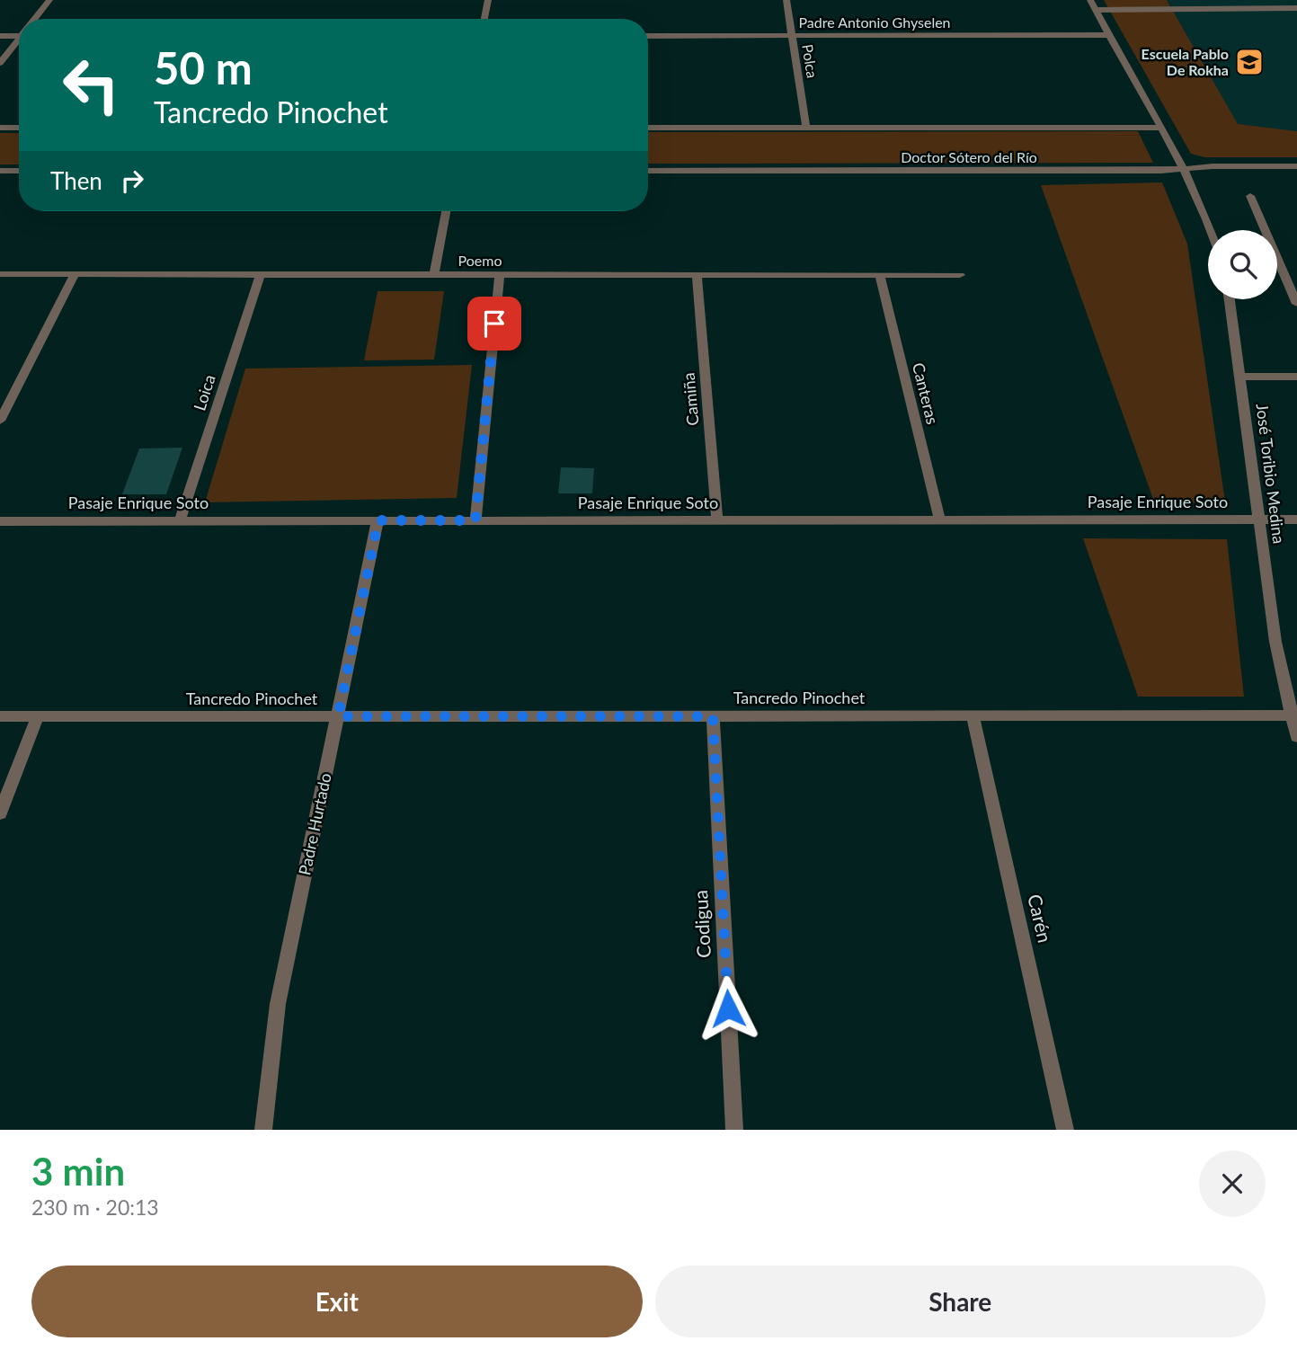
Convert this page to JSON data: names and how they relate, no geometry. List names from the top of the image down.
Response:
{
  "streets": {
    "street": [
      "Padre Antonio Ghyselen",
      "Polca",
      "Doctor Sótero del Río",
      "Poemo",
      "Loica",
      "Canteras",
      "Camiña",
      "José Toribio Medina",
      "Pasaje Enrique Soto",
      "Tancredo Pinochet",
      "Padre Hurtado",
      "Carén",
      "Codigua"
    ]
  },
  "crossings": [
    ["Padre Antonio Ghyselen", "Polca"],
    ["Polca", "Doctor Sótero del Río"],
    ["Poemo", "Loica"],
    ["Poemo", "Canteras"],
    ["Poemo", "Camiña"],
    ["Loica", "Pasaje Enrique Soto"],
    ["Canteras", "Pasaje Enrique Soto"],
    ["Camiña", "Pasaje Enrique Soto"],
    ["José Toribio Medina", "Pasaje Enrique Soto"],
    ["José Toribio Medina", "Tancredo Pinochet"],
    ["Pasaje Enrique Soto", "Padre Hurtado"],
    ["Tancredo Pinochet", "Padre Hurtado"],
    ["Tancredo Pinochet", "Carén"],
    ["Tancredo Pinochet", "Codigua"]
  ],
  "places": {
    "school or university": ["Escuela Pablo De Rokha"]
  },
  "page": {
    "turn": ["50 m", "Tancredo Pinochet"],
    "then": "Then",
    "heading": ["3 min", "230 m · 20:13"],
    "buttons": ["Exit", "Share"]
  }
}
